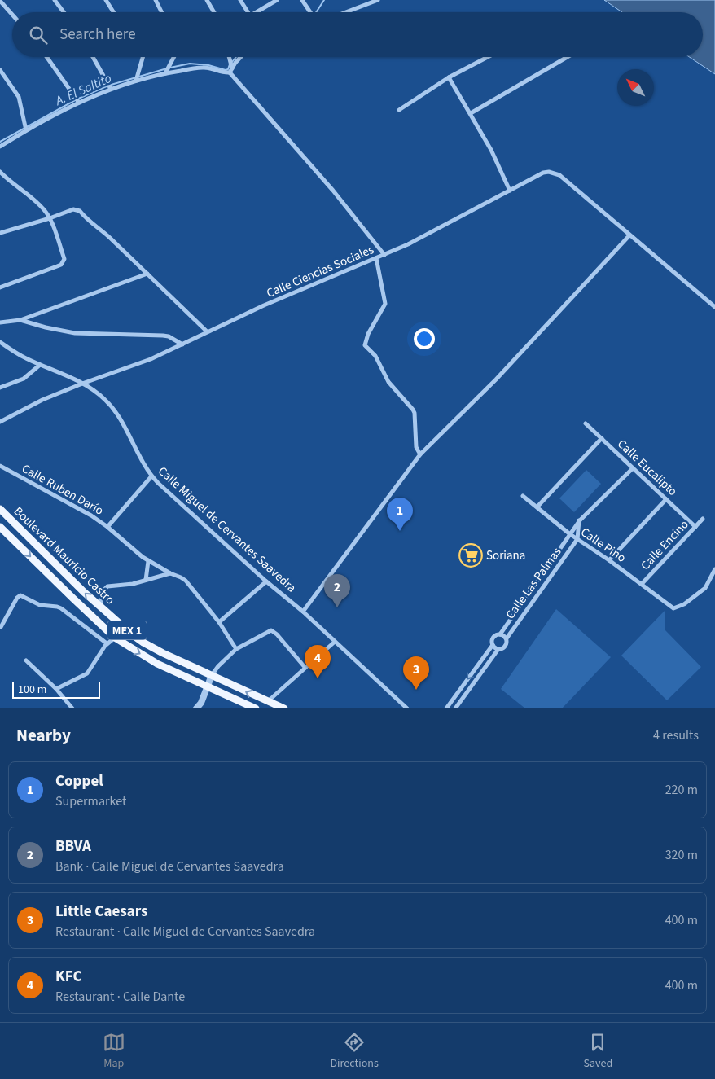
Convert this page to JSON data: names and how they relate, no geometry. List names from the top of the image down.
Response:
{
  "streets": {
    "main road": ["Boulevard Mauricio Castro", "MEX 1"],
    "street": [
      "Calle Ciencias Sociales",
      "Calle Eucalipto",
      "Calle Ruben Darío",
      "Calle Miguel de Cervantes Saavedra",
      "Calle Pino",
      "Calle Encino",
      "Calle Las Palmas"
    ]
  },
  "crossings": [
    ["Calle Ciencias Sociales", "Calle Miguel de Cervantes Saavedra"],
    ["Calle Eucalipto", "Calle Encino"],
    ["Calle Eucalipto", "Calle Las Palmas"],
    ["Calle Pino", "Calle Encino"],
    ["Calle Pino", "Calle Las Palmas"]
  ],
  "water": ["A. El Saltito"],
  "places": {
    "supermarket": ["Soriana"]
  },
  "scale_bar": "100 m",
  "north": "top left",
  "page": {
    "search": "Search here",
    "pins": [
      "1",
      "2",
      "4",
      "3"
    ],
    "scale": "100 m",
    "heading": ["Nearby", "4 results"],
    "list": [
      {
        "mark": "1",
        "name": "Coppel",
        "note": "Supermarket",
        "value": "220 m"
      },
      {
        "mark": "2",
        "name": "BBVA",
        "note": "Bank · Calle Miguel de Cervantes Saavedra",
        "value": "320 m"
      },
      {
        "mark": "3",
        "name": "Little Caesars",
        "note": "Restaurant · Calle Miguel de Cervantes Saavedra",
        "value": "400 m"
      },
      {
        "mark": "4",
        "name": "KFC",
        "note": "Restaurant · Calle Dante",
        "value": "400 m"
      }
    ],
    "nav": ["Map", "Directions", "Saved"]
  }
}
